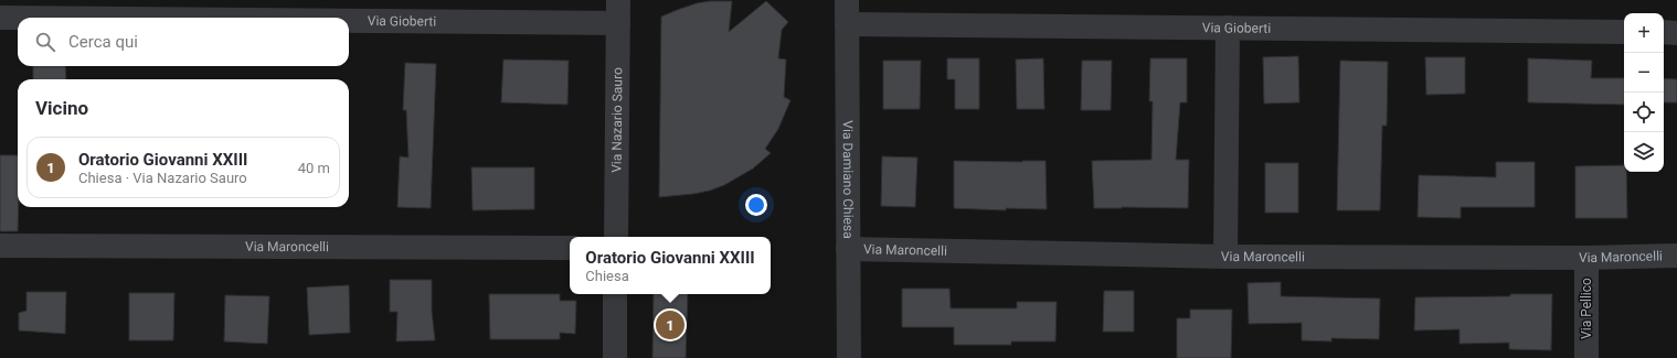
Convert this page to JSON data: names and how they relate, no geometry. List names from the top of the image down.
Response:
{
  "streets": {
    "street": [
      "Via Gioberti",
      "Via Nazario Sauro",
      "Via Damiano Chiesa",
      "Via Maroncelli",
      "Via Pellico"
    ]
  },
  "crossings": [
    ["Via Gioberti", "Via Nazario Sauro"],
    ["Via Gioberti", "Via Damiano Chiesa"],
    ["Via Damiano Chiesa", "Via Maroncelli"],
    ["Via Maroncelli", "Via Pellico"]
  ],
  "page": {
    "map_buttons": ["+", "−"],
    "search": "Cerca qui",
    "heading": "Vicino",
    "list": [
      {
        "mark": "1",
        "name": "Oratorio Giovanni XXIII",
        "note": "Chiesa · Via Nazario Sauro",
        "value": "40 m"
      }
    ],
    "popup": ["Oratorio Giovanni XXIII", "Chiesa"],
    "pins": "1"
  }
}
